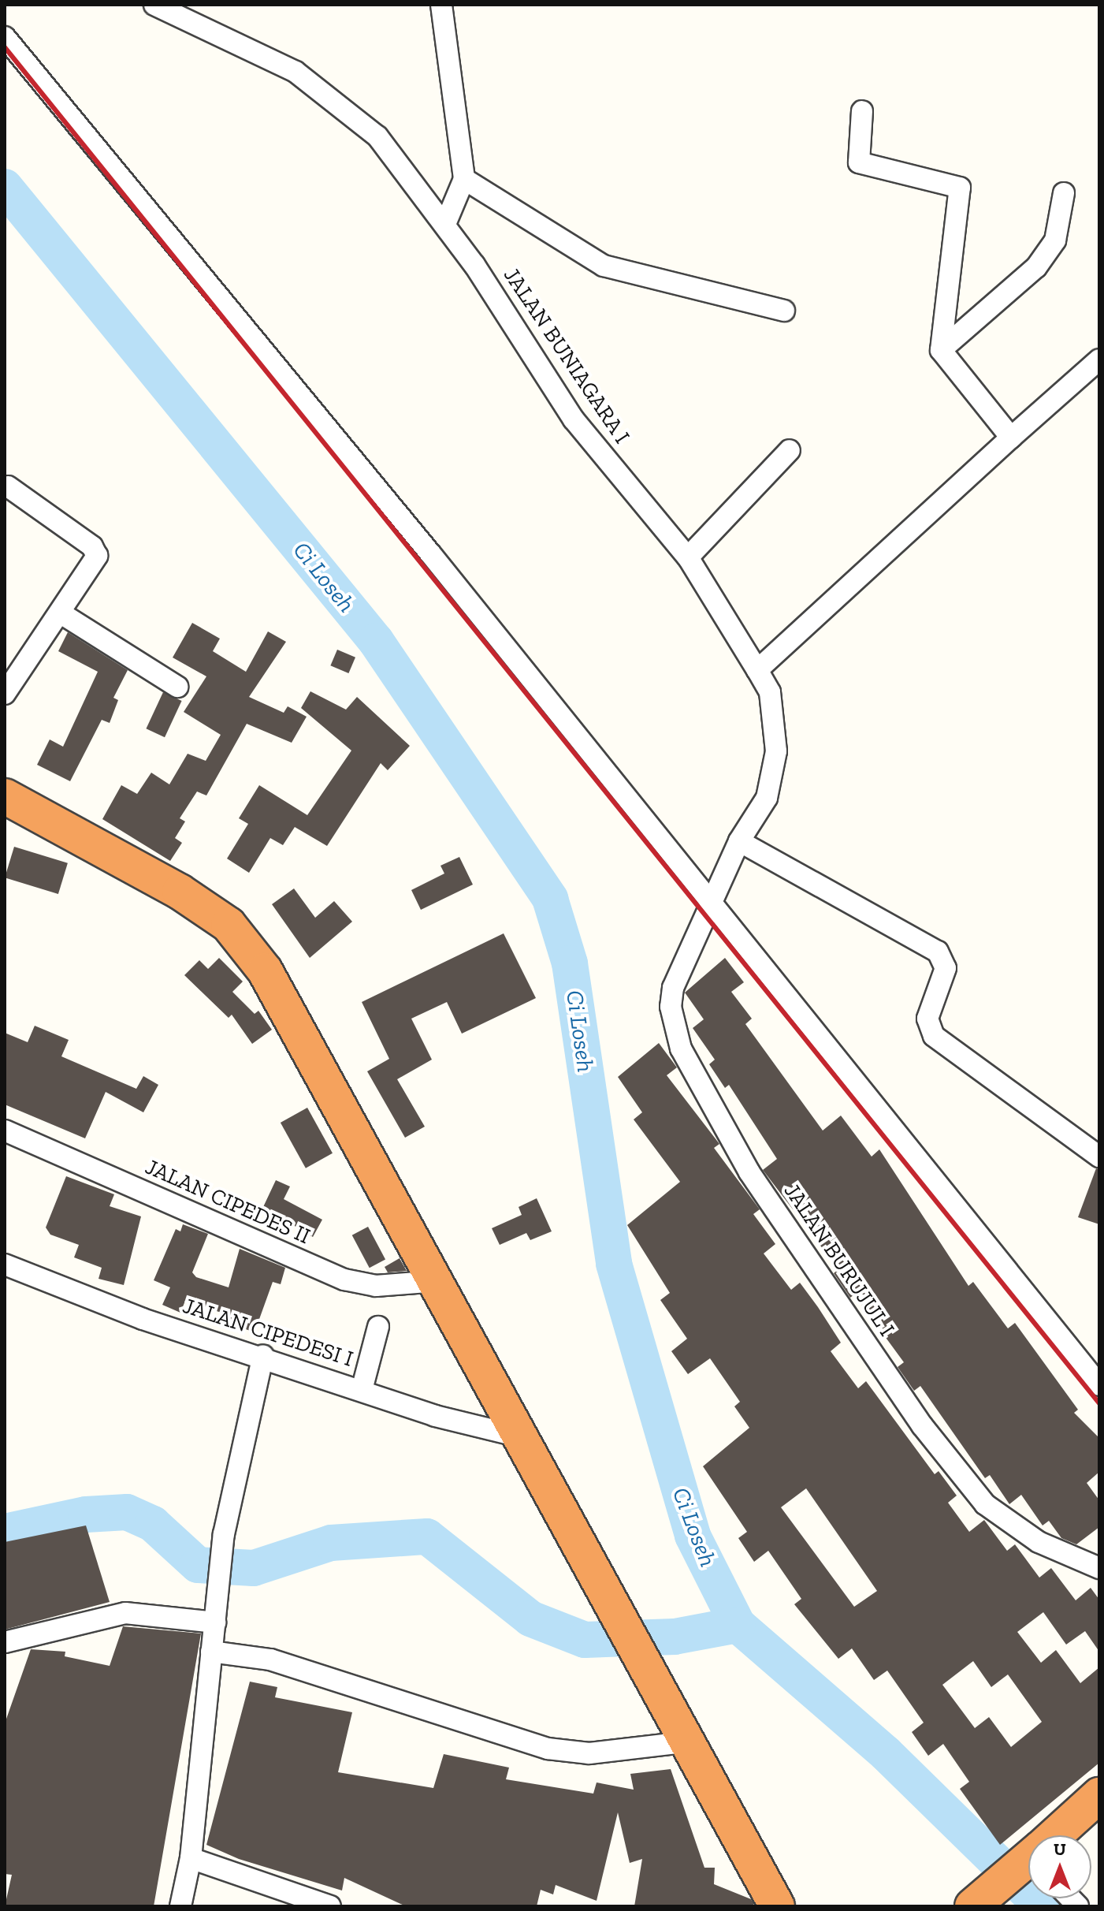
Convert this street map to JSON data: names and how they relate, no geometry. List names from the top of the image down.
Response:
{
  "streets": {
    "street": [
      "JALAN BUNIAGARA I",
      "JALAN CIPEDES II",
      "JALAN BURUJUL I",
      "JALAN CIPEDESI I"
    ]
  },
  "crossings": [
    ["JALAN BUNIAGARA I", "JALAN BURUJUL I"]
  ],
  "water": ["Ci Loseh"],
  "north": "top"
}
